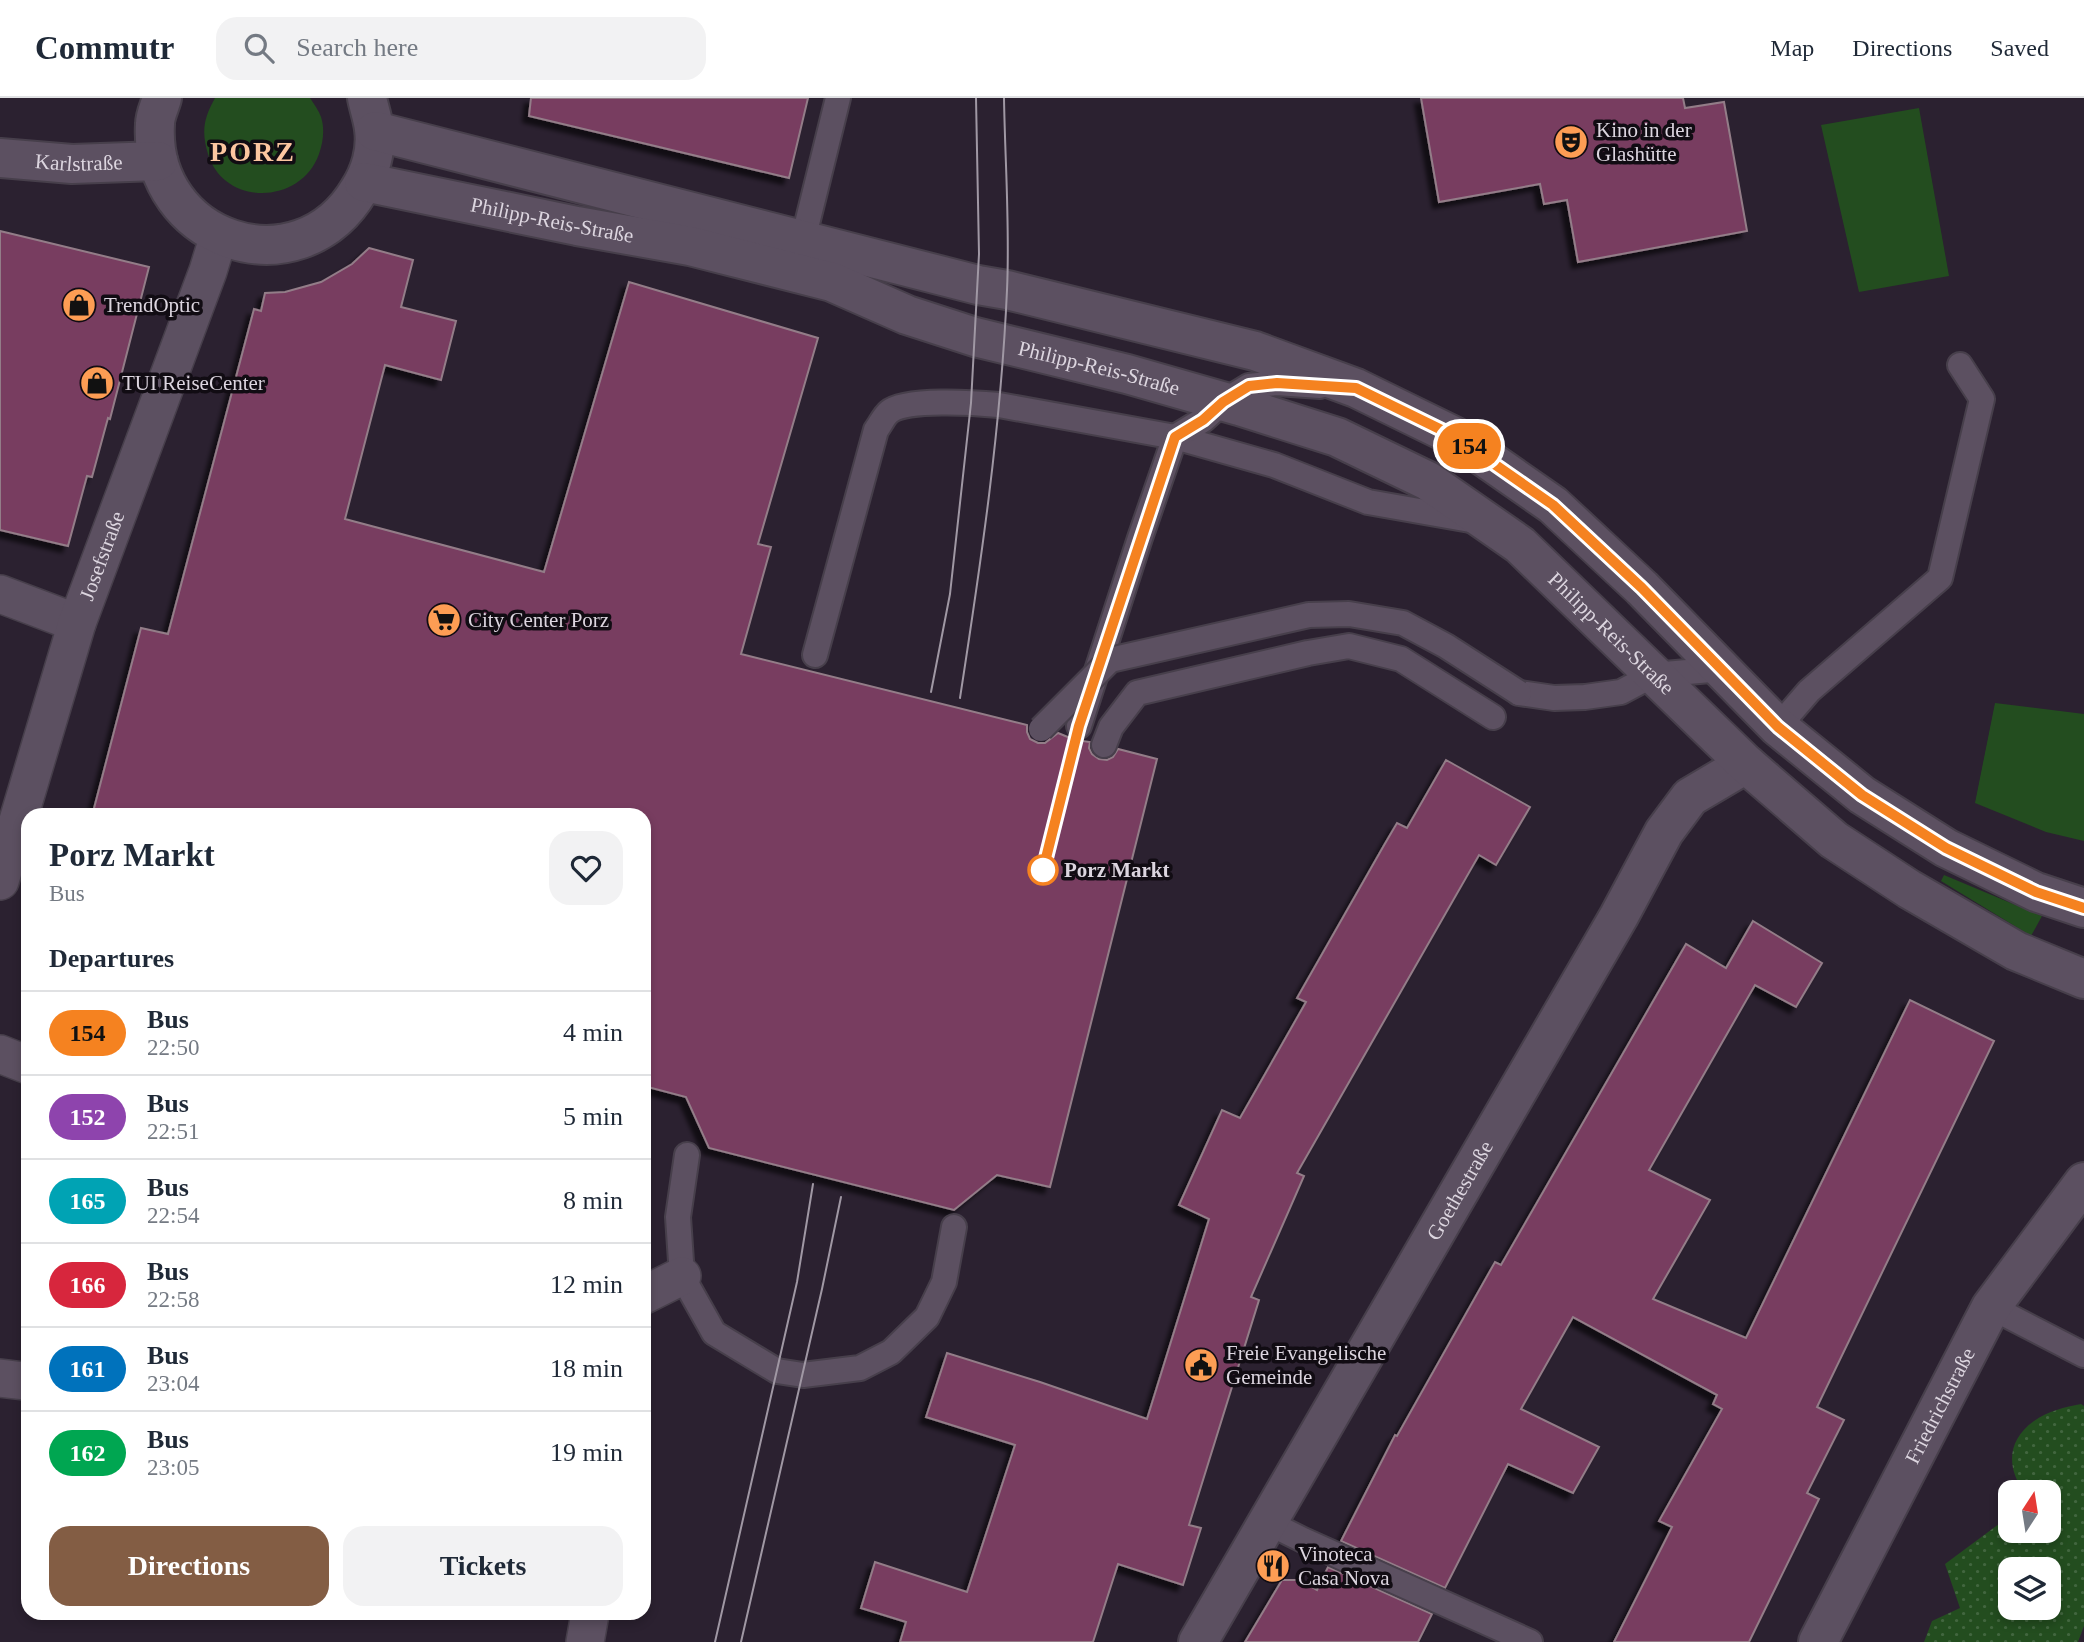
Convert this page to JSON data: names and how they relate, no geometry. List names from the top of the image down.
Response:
{
  "streets": {
    "street": [
      "Karlstraße",
      "Philipp-Reis-Straße",
      "Josefstraße",
      "Goethestraße",
      "Friedrichstraße"
    ]
  },
  "crossings": [
    ["Philipp-Reis-Straße", "Goethestraße"]
  ],
  "districts": ["PORZ"],
  "places": {
    "theatre": ["Kino in der Glashütte"],
    "shop": ["TrendOptic", "TUI ReiseCenter"],
    "supermarket": ["City Center Porz"],
    "other": ["Porz Markt"],
    "public building": ["Freie Evangelische Gemeinde"],
    "restaurant": ["Vinoteca Casa Nova"]
  },
  "lines": ["bus line 154"],
  "north": "top",
  "page": {
    "header": "Commutr",
    "search": "Search here",
    "nav": ["Map", "Directions", "Saved"],
    "on_map": "154",
    "heading": [
      ["Porz Markt", "Bus"],
      "Departures"
    ],
    "list": [
      {
        "mark": "154",
        "name": "Bus",
        "note": "22:50",
        "value": "4 min"
      },
      {
        "mark": "152",
        "name": "Bus",
        "note": "22:51",
        "value": "5 min"
      },
      {
        "mark": "165",
        "name": "Bus",
        "note": "22:54",
        "value": "8 min"
      },
      {
        "mark": "166",
        "name": "Bus",
        "note": "22:58",
        "value": "12 min"
      },
      {
        "mark": "161",
        "name": "Bus",
        "note": "23:04",
        "value": "18 min"
      },
      {
        "mark": "162",
        "name": "Bus",
        "note": "23:05",
        "value": "19 min"
      }
    ],
    "buttons": ["Directions", "Tickets"]
  }
}
